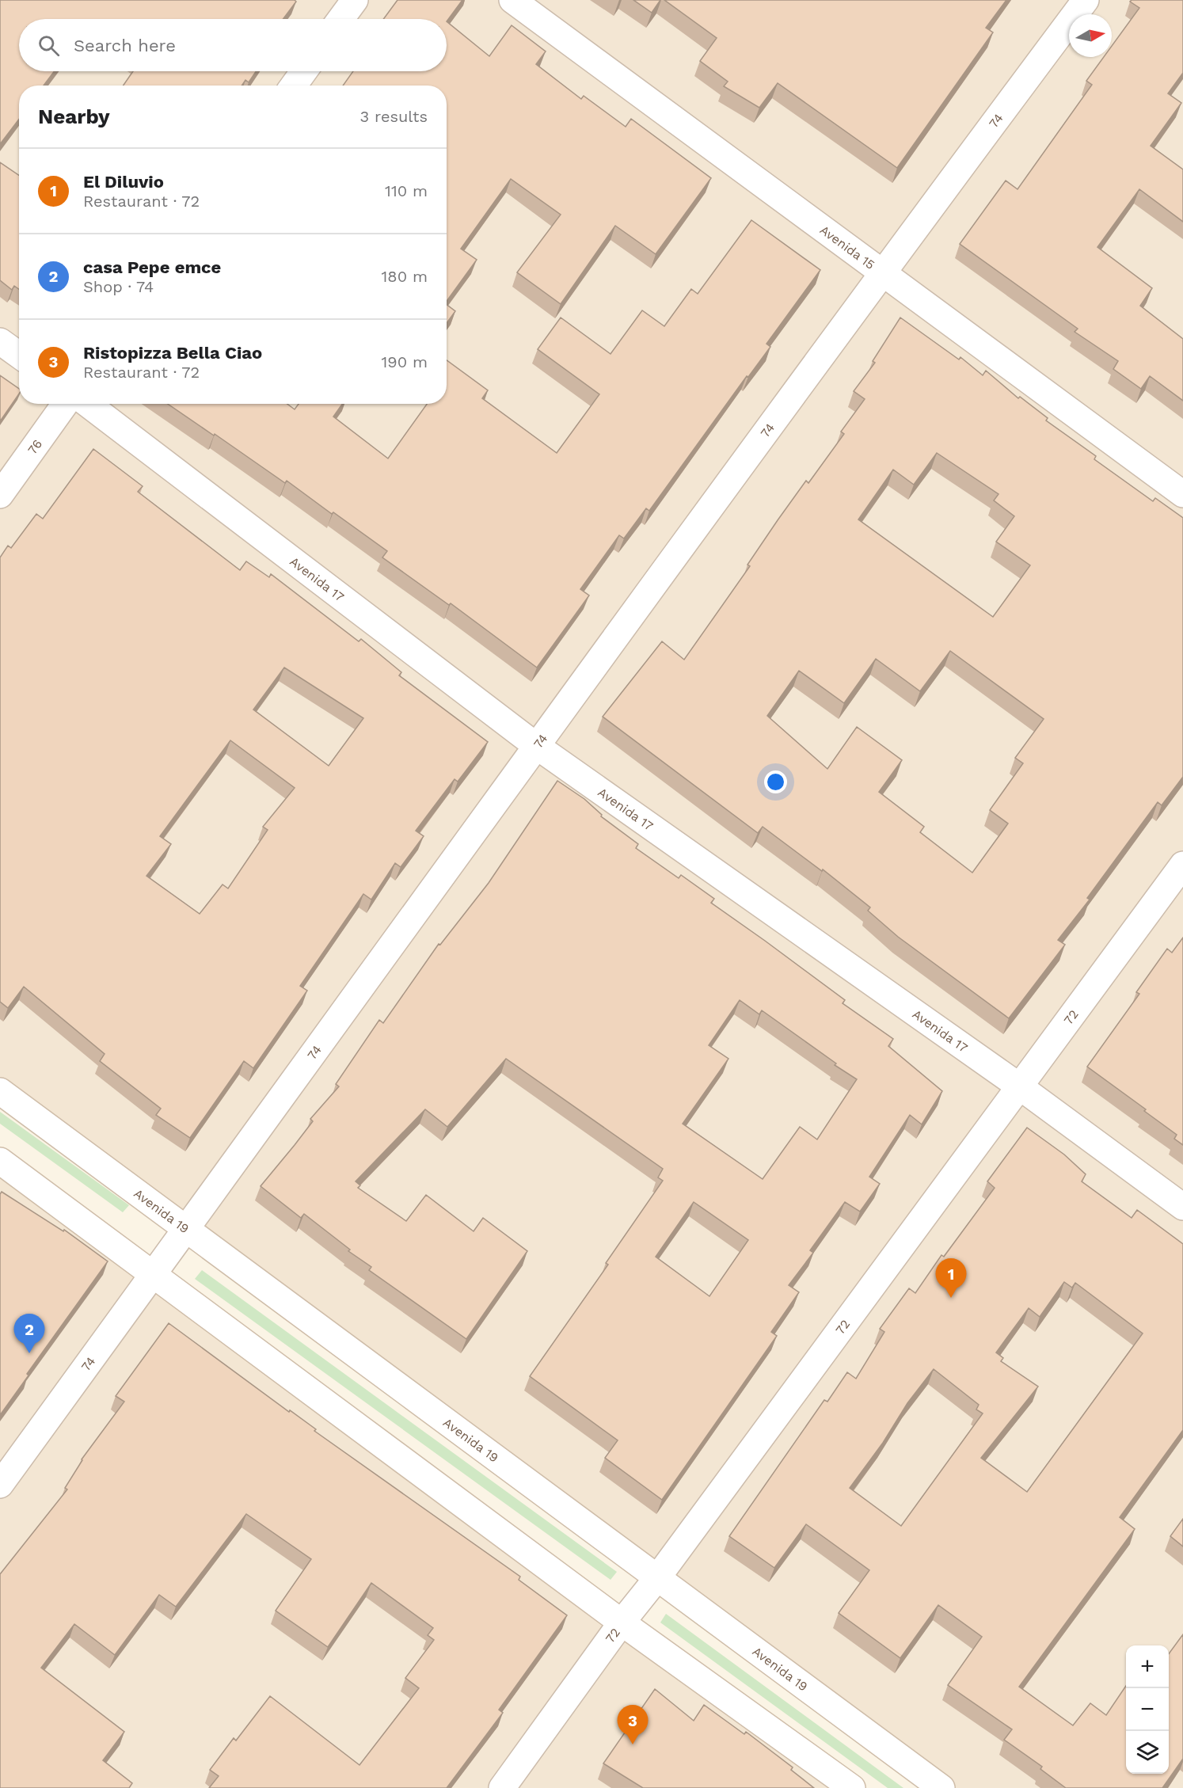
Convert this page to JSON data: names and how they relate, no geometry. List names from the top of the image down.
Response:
{
  "streets": {
    "street": [
      "74",
      "Avenida 15",
      "76",
      "Avenida 17",
      "72",
      "Avenida 19"
    ]
  },
  "crossings": [
    ["74", "Avenida 15"],
    ["74", "Avenida 17"],
    ["74", "Avenida 19"],
    ["Avenida 17", "72"],
    ["72", "Avenida 19"]
  ],
  "north": "right",
  "page": {
    "search": "Search here",
    "heading": ["Nearby", "3 results"],
    "list": [
      {
        "mark": "1",
        "name": "El Diluvio",
        "note": "Restaurant · 72",
        "value": "110 m"
      },
      {
        "mark": "2",
        "name": "casa Pepe emce",
        "note": "Shop · 74",
        "value": "180 m"
      },
      {
        "mark": "3",
        "name": "Ristopizza Bella Ciao",
        "note": "Restaurant · 72",
        "value": "190 m"
      }
    ],
    "pins": ["1", "2", "3"],
    "map_buttons": ["+", "−"]
  }
}
